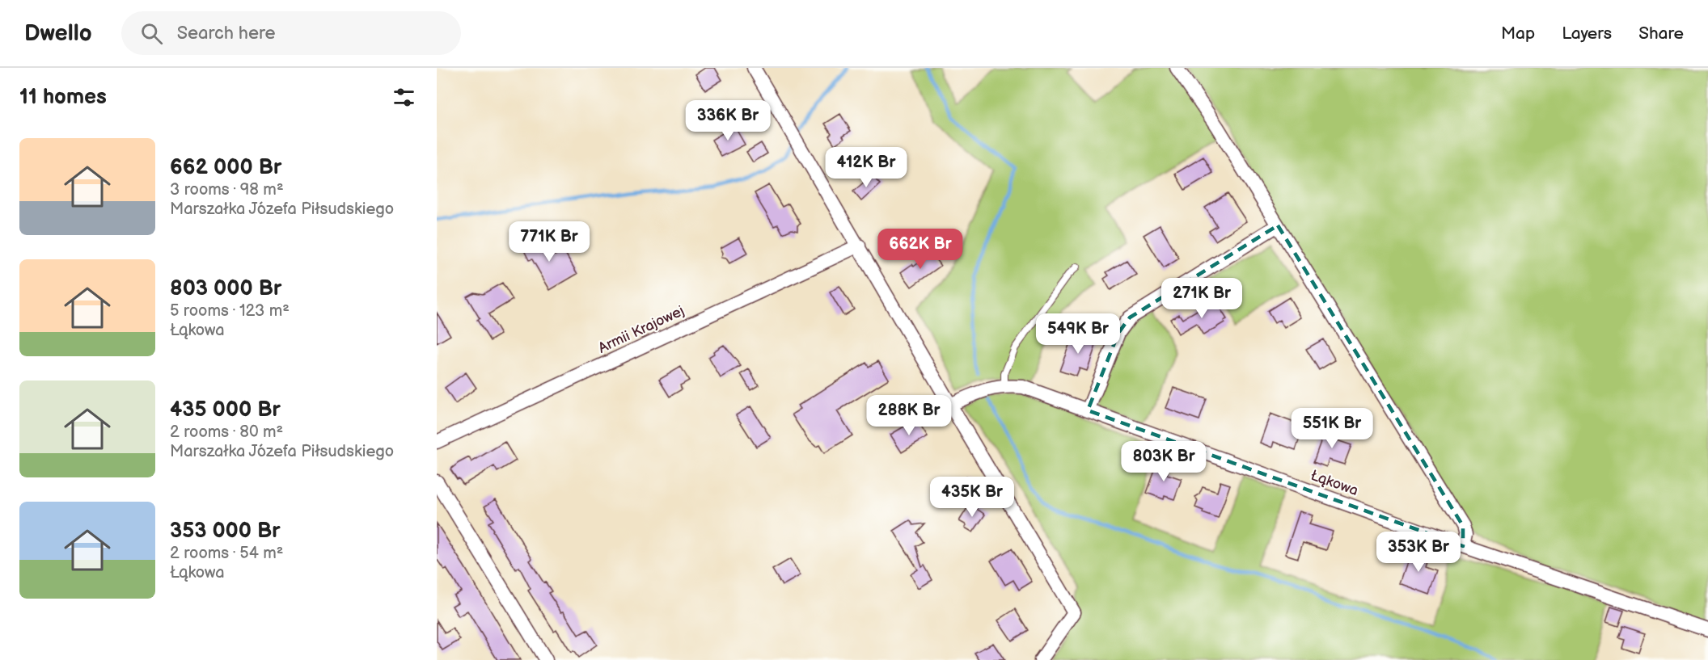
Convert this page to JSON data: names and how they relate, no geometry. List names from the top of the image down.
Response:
{
  "streets": {
    "street": ["Armii Krajowej", "Łąkowa"]
  },
  "page": {
    "header": "Dwello",
    "search": "Search here",
    "nav": ["Map", "Layers", "Share"],
    "heading": "11 homes",
    "price": [
      "336K Br",
      "412K Br",
      "771K Br",
      "662K Br",
      "271K Br",
      "549K Br",
      "288K Br",
      "551K Br",
      "803K Br",
      "435K Br",
      "353K Br"
    ],
    "list": [
      {
        "name": "662 000 Br",
        "note": "3 rooms · 98 m² · Marszałka Józefa Piłsudskiego"
      },
      {
        "name": "803 000 Br",
        "note": "5 rooms · 123 m² · Łąkowa"
      },
      {
        "name": "435 000 Br",
        "note": "2 rooms · 80 m² · Marszałka Józefa Piłsudskiego"
      },
      {
        "name": "353 000 Br",
        "note": "2 rooms · 54 m² · Łąkowa"
      }
    ]
  }
}
